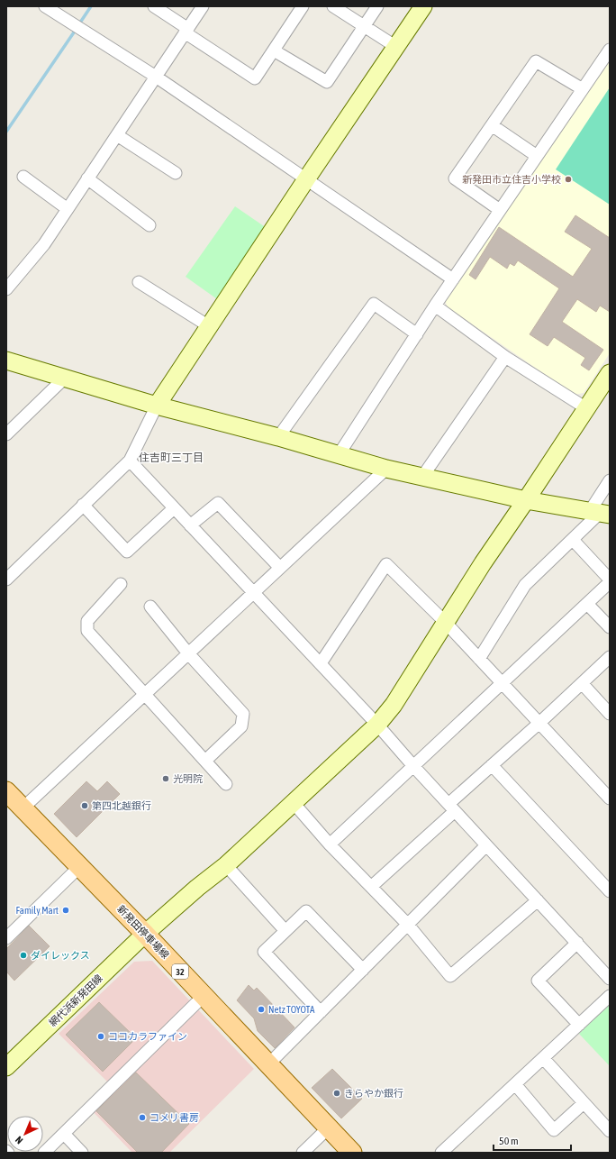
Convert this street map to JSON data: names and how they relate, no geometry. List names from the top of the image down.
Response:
{
  "streets": {
    "main road": ["新発田停車場線", "32"],
    "street": ["網代浜新発田線"]
  },
  "crossings": [
    ["新発田停車場線", "網代浜新発田線"]
  ],
  "districts": ["住吉町三丁目"],
  "places": [
    "新発田市立住吉小学校",
    "光明院",
    "第四北越銀行",
    "Family Mart",
    "ダイレックス",
    "Netz TOYOTA",
    "ココカラファイン",
    "きらやか銀行",
    "コメリ書房"
  ],
  "scale_bar": "50 m",
  "north": "bottom left"
}
